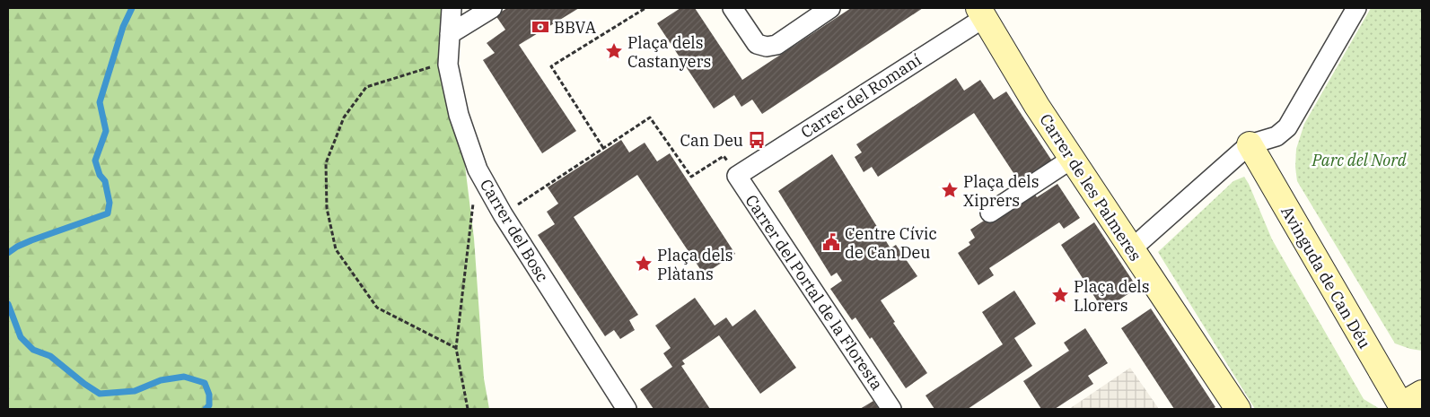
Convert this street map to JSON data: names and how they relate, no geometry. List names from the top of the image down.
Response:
{
  "streets": {
    "street": [
      "Carrer del Romaní",
      "Carrer de les Palmeres",
      "Carrer del Bosc",
      "Avinguda de Can Déu",
      "Carrer del Portal de la Floresta"
    ]
  },
  "crossings": [
    ["Carrer del Romaní", "Carrer de les Palmeres"],
    ["Carrer del Romaní", "Carrer del Portal de la Floresta"]
  ],
  "parks": ["Parc del Nord"],
  "places": {
    "bank": ["BBVA"],
    "place": [
      "Plaça dels Castanyers",
      "Plaça dels Xiprers",
      "Plaça dels Plàtans",
      "Plaça dels Llorers"
    ],
    "bus stop": ["Can Deu"],
    "public building": ["Centre Cívic de Can Deu"]
  }
}
